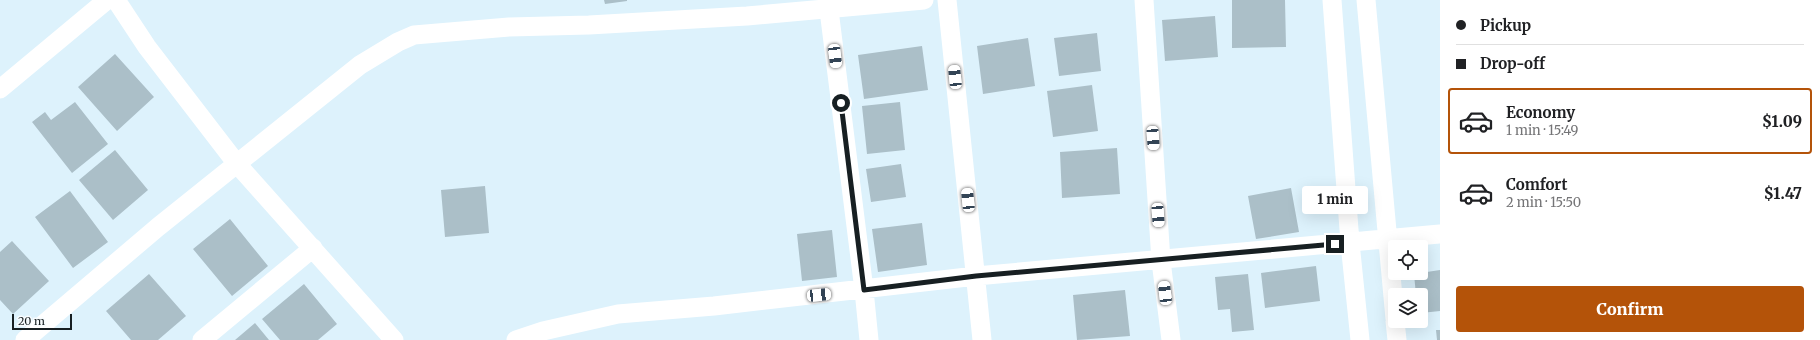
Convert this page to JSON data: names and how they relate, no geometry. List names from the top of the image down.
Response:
{
  "scale_bar": "20 m",
  "page": {
    "banner": ["Pickup", "Drop-off"],
    "list": [
      {
        "name": "Economy",
        "note": "1 min · 15:49",
        "value": "$1.09"
      },
      {
        "name": "Comfort",
        "note": "2 min · 15:50",
        "value": "$1.47"
      }
    ],
    "bubble": "1 min",
    "buttons": "Confirm",
    "scale": "20 m"
  }
}
